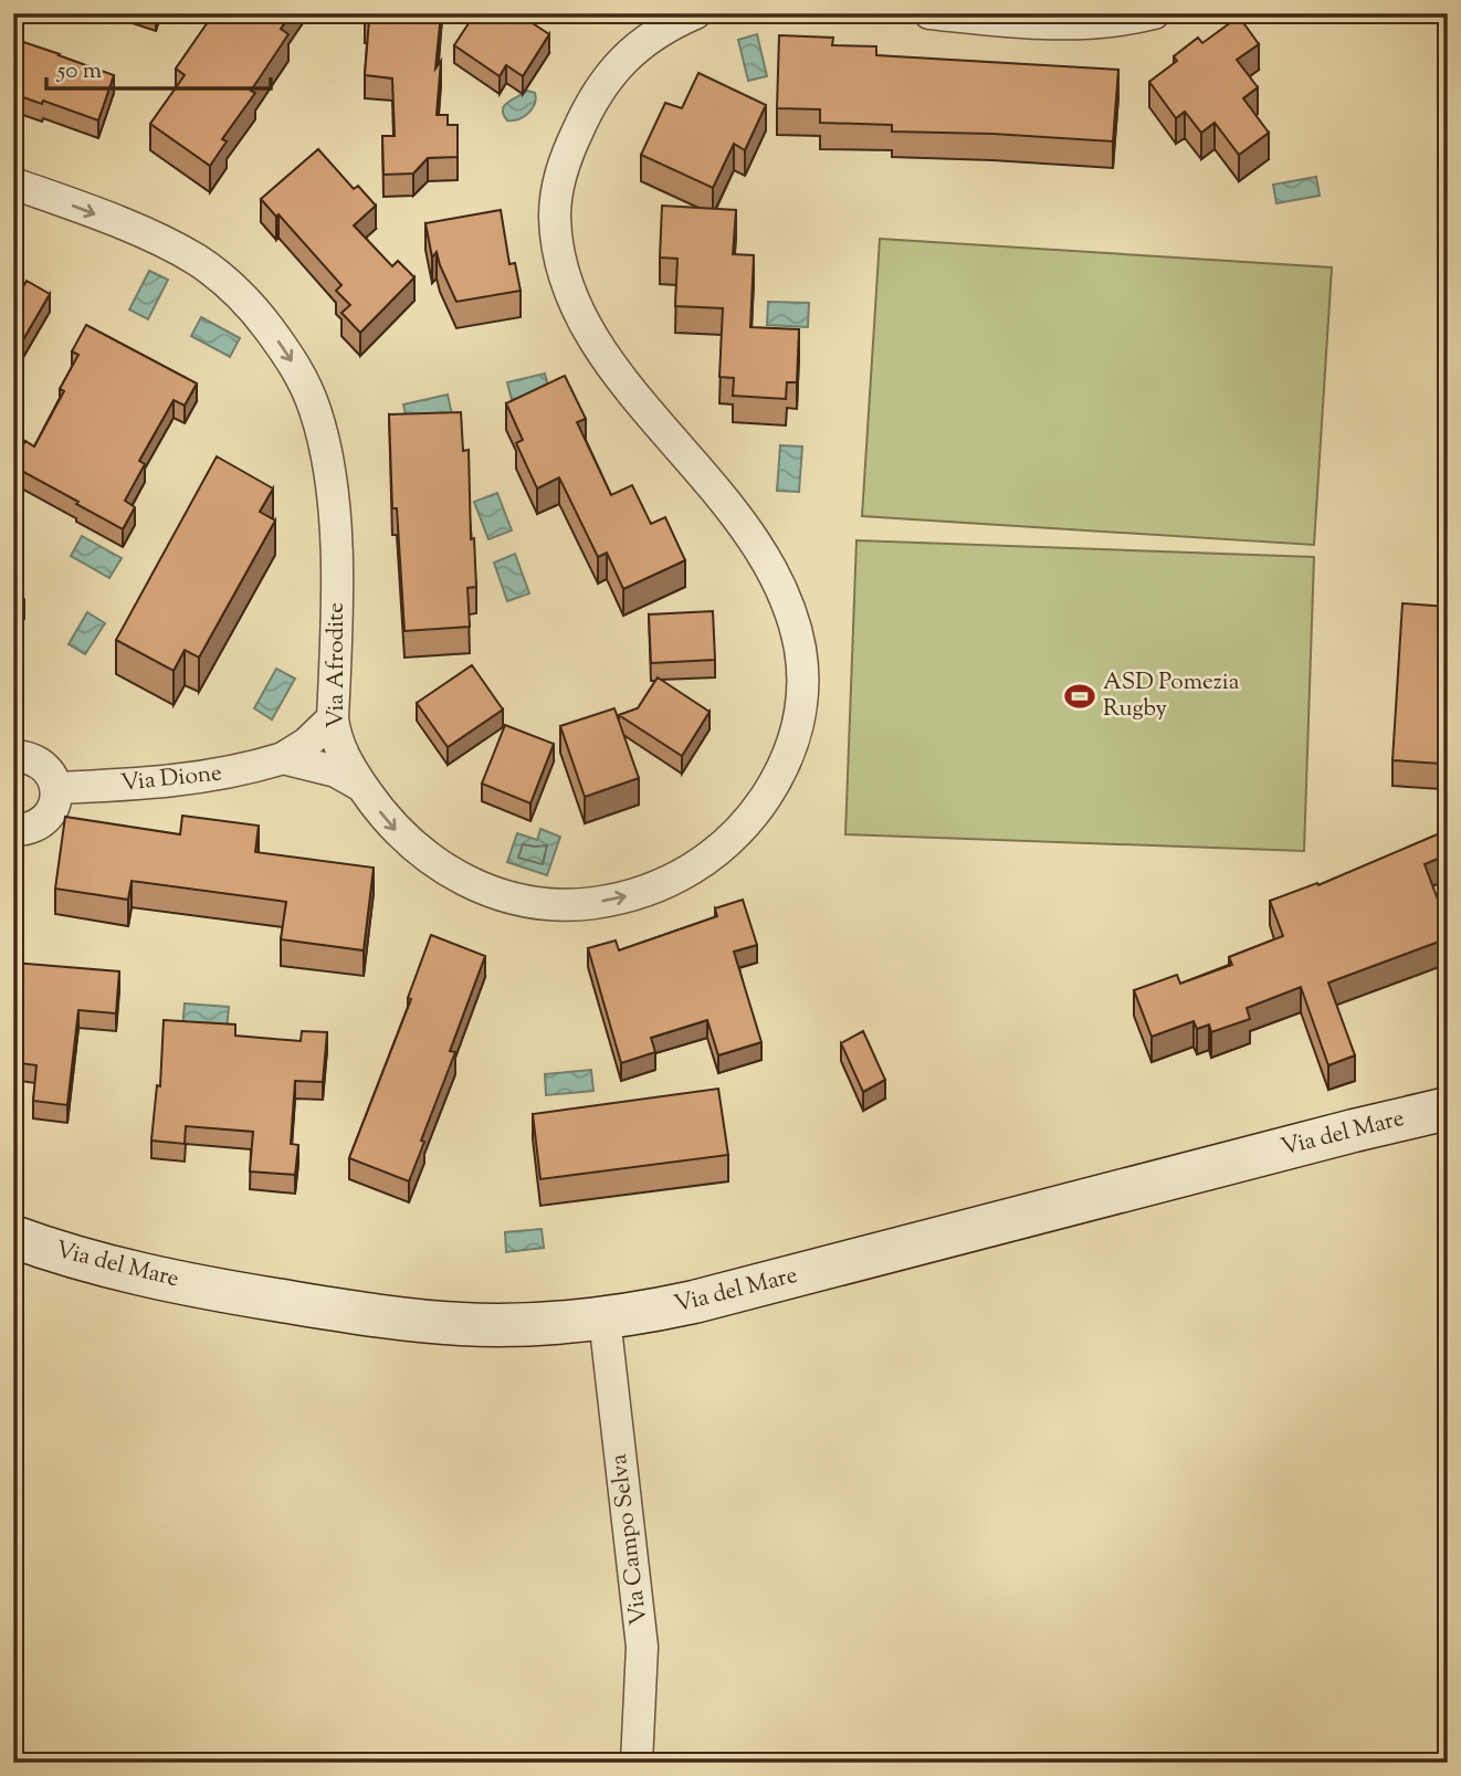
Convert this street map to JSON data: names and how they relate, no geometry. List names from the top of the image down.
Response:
{
  "streets": {
    "main road": ["Via del Mare"],
    "street": ["Via Afrodite", "Via Dione", "Via Campo Selva"]
  },
  "crossings": [
    ["Via Afrodite", "Via Dione"],
    ["Via del Mare", "Via Campo Selva"]
  ],
  "places": {
    "sports": ["ASD Pomezia Rugby"]
  },
  "scale_bar": "50 m"
}
